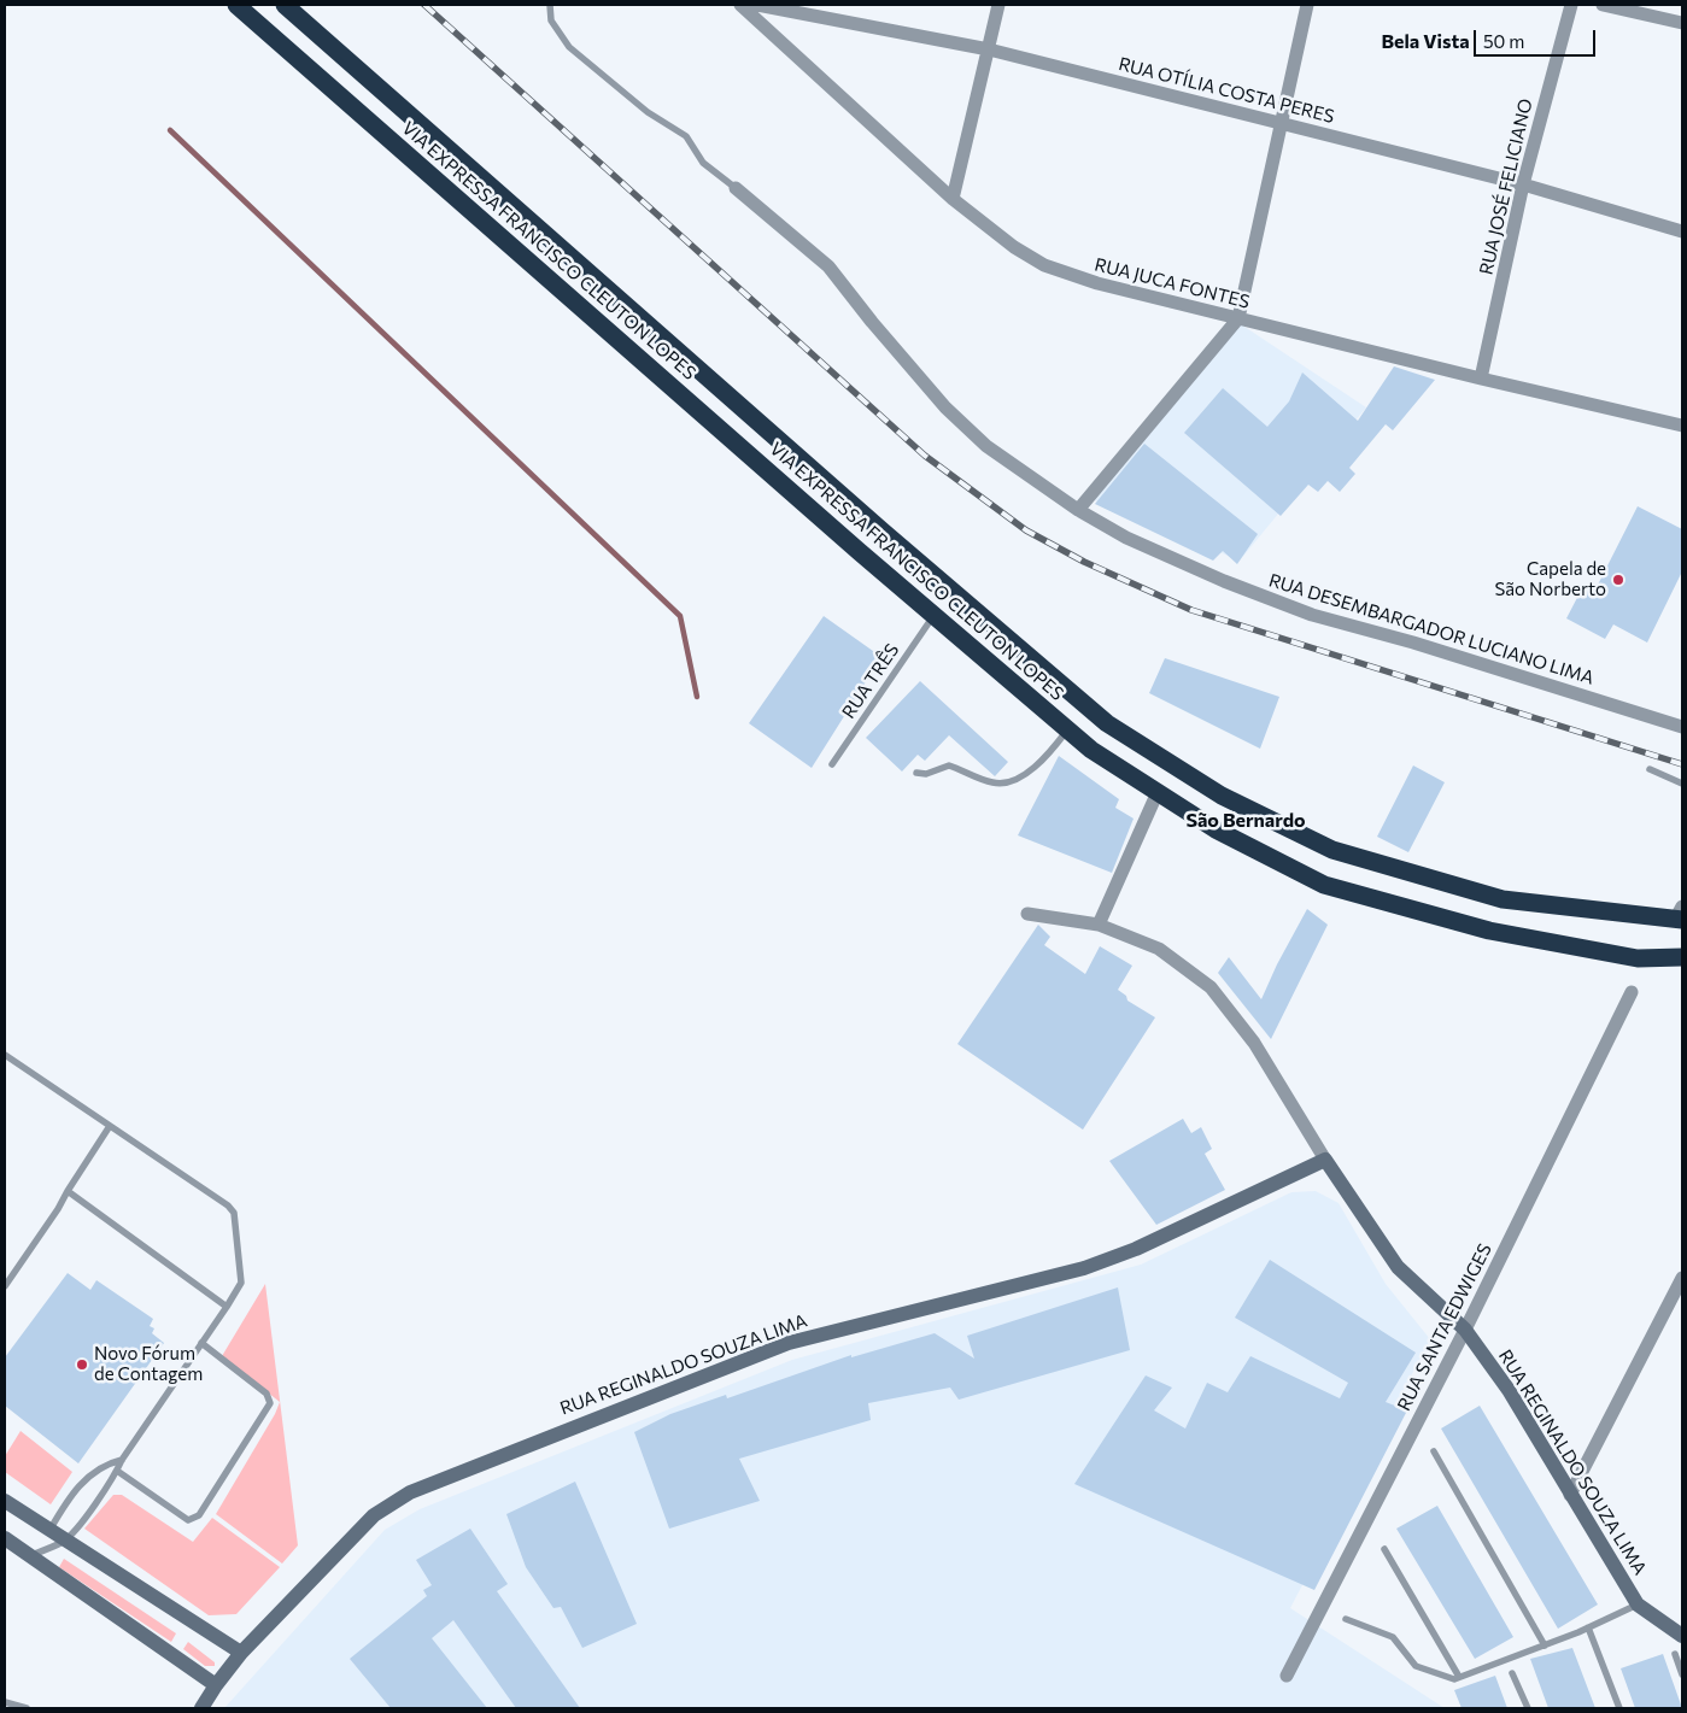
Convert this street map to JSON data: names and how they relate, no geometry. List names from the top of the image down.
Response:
{
  "streets": {
    "highway": ["VIA EXPRESSA FRANCISCO CLEUTON LOPES"],
    "street": [
      "RUA OTÍLIA COSTA PERES",
      "RUA JOSÉ FELICIANO",
      "RUA JUCA FONTES",
      "RUA DESEMBARGADOR LUCIANO LIMA",
      "RUA SANTA EDWIGES",
      "RUA REGINALDO SOUZA LIMA"
    ],
    "lane": ["RUA TRÊS"]
  },
  "crossings": [
    ["RUA OTÍLIA COSTA PERES", "RUA JOSÉ FELICIANO"],
    ["RUA JOSÉ FELICIANO", "RUA JUCA FONTES"],
    ["VIA EXPRESSA FRANCISCO CLEUTON LOPES", "RUA TRÊS"],
    ["RUA SANTA EDWIGES", "RUA REGINALDO SOUZA LIMA"]
  ],
  "districts": ["Bela Vista", "São Bernardo"],
  "places": ["Capela de São Norberto", "Novo Fórum de Contagem"],
  "scale_bar": "50 m"
}
